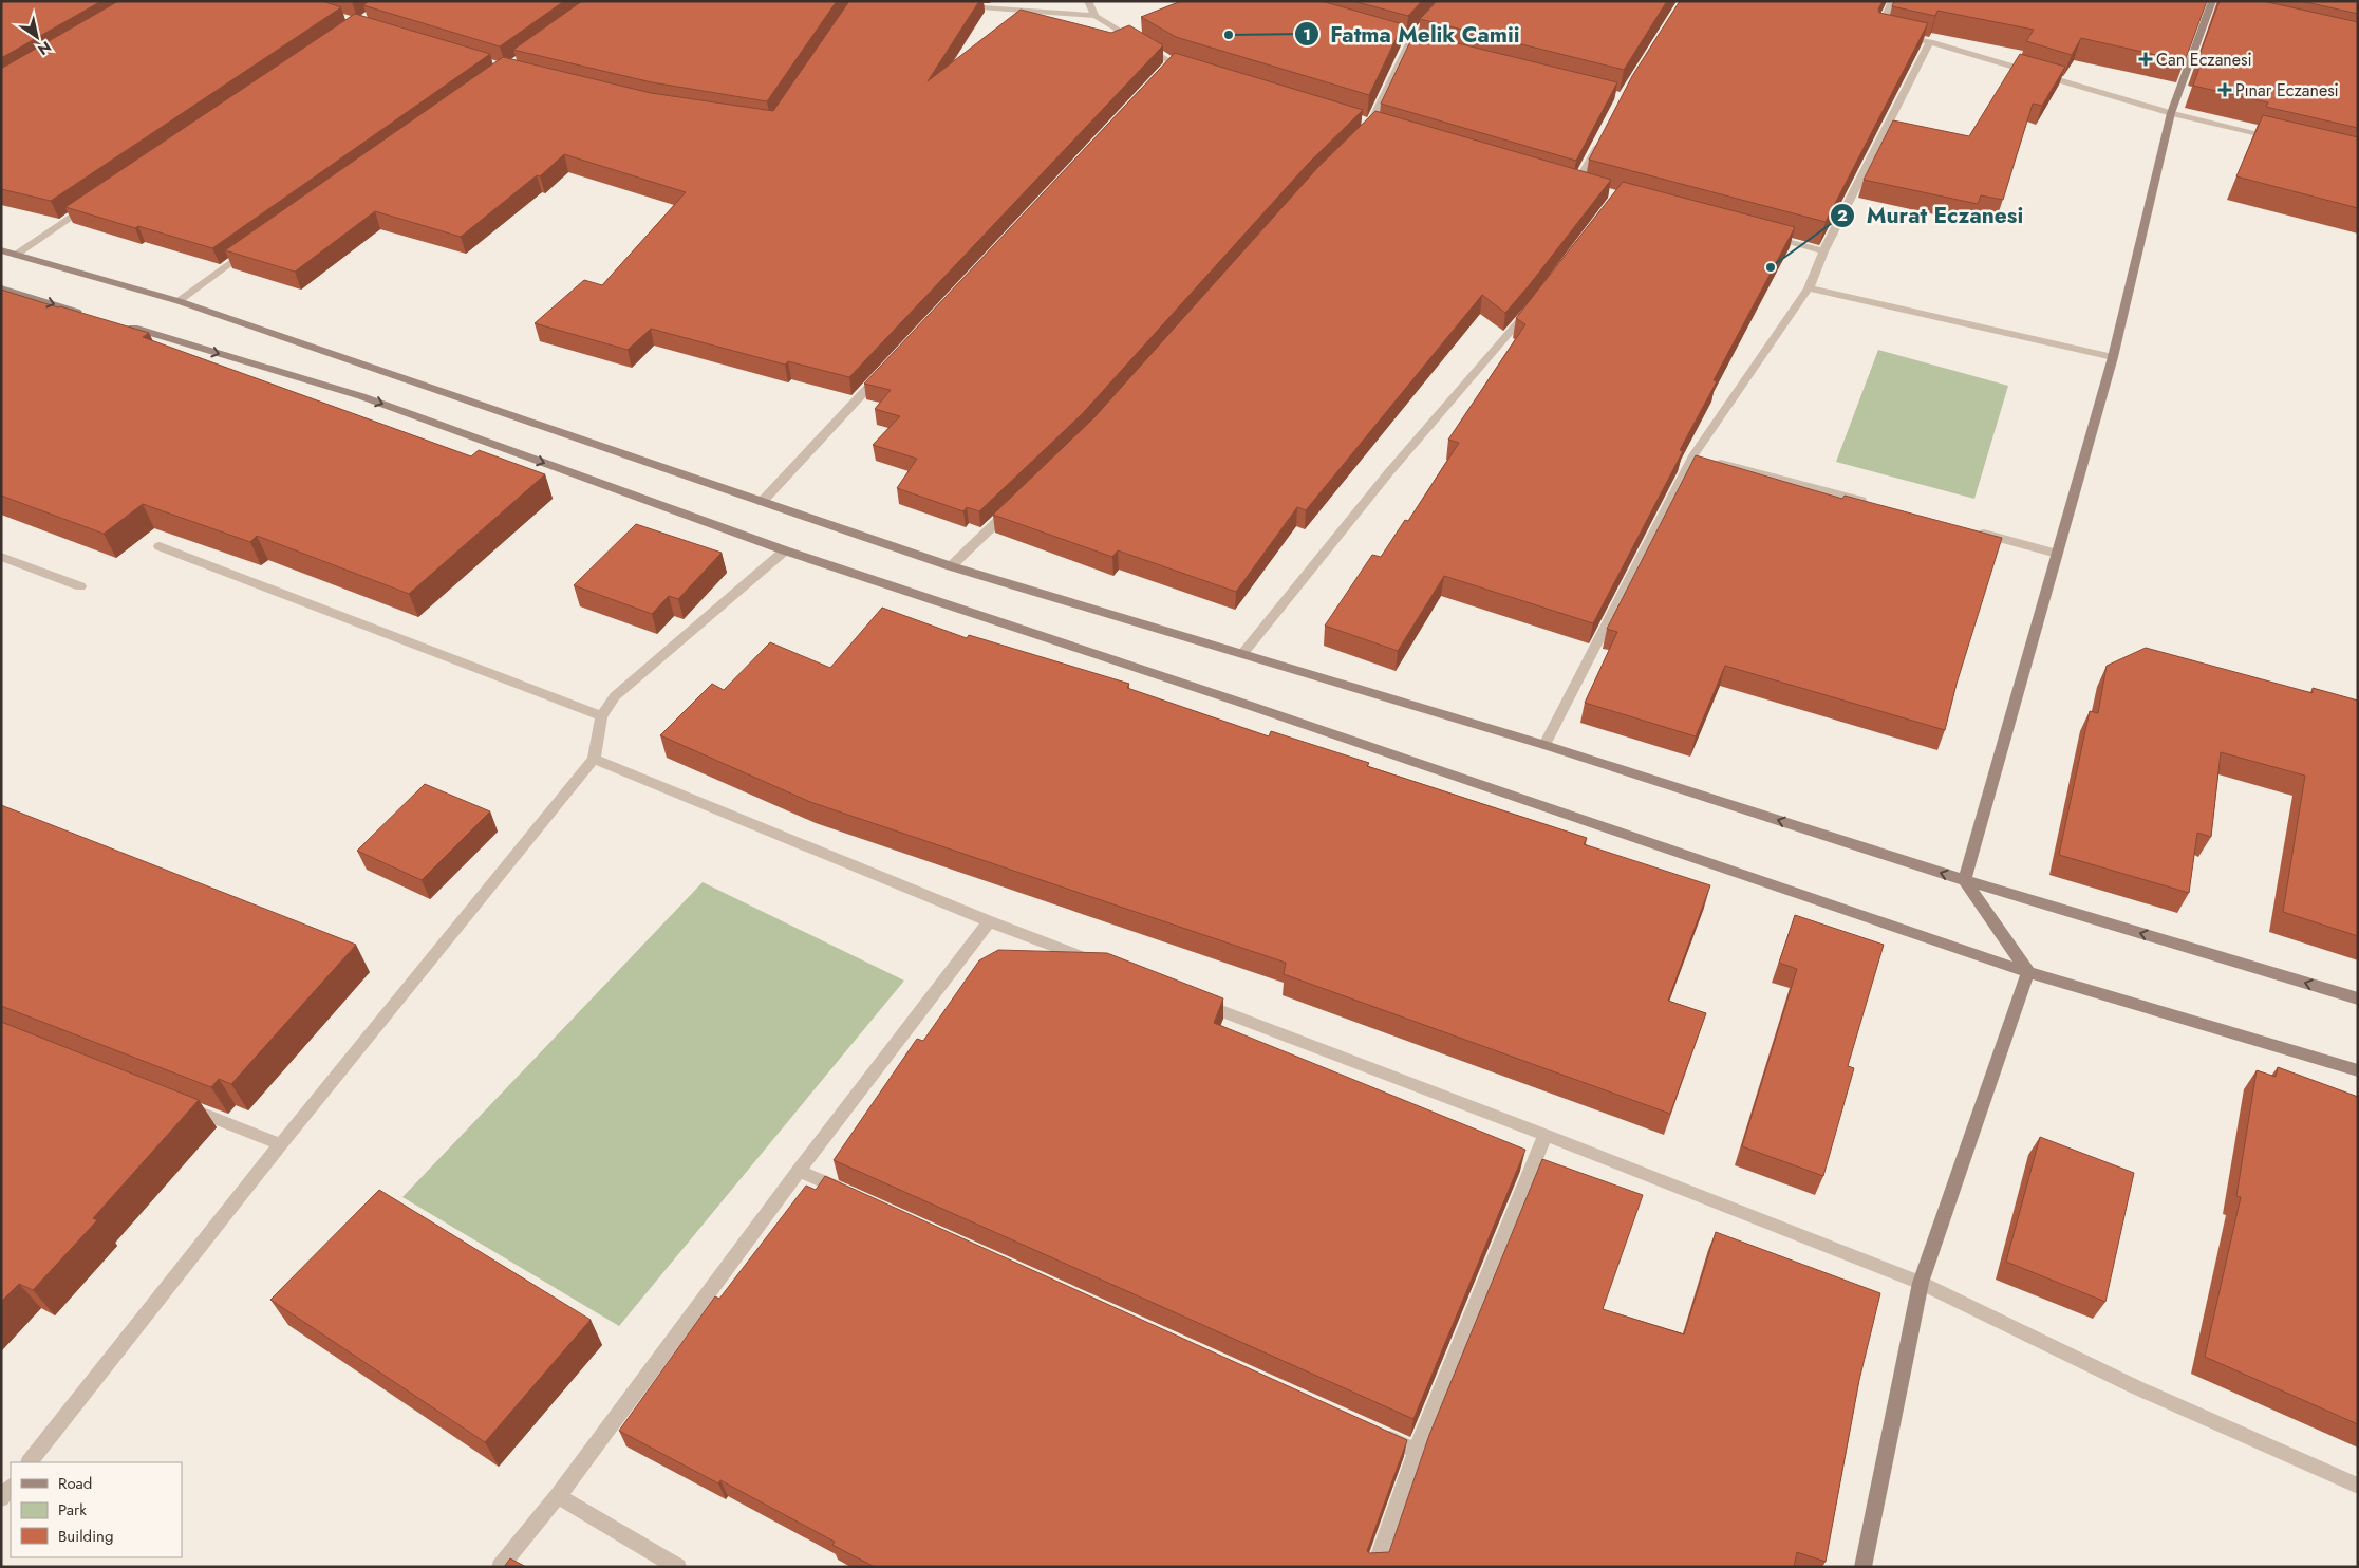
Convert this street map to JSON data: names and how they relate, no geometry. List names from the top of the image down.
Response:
{
  "places": {
    "other": ["Fatma Melik Camii", "Murat Eczanesi"],
    "health": ["Can Eczanesi", "Pınar Eczanesi"]
  },
  "legend": ["Road", "Park", "Building"],
  "north": "bottom right"
}
